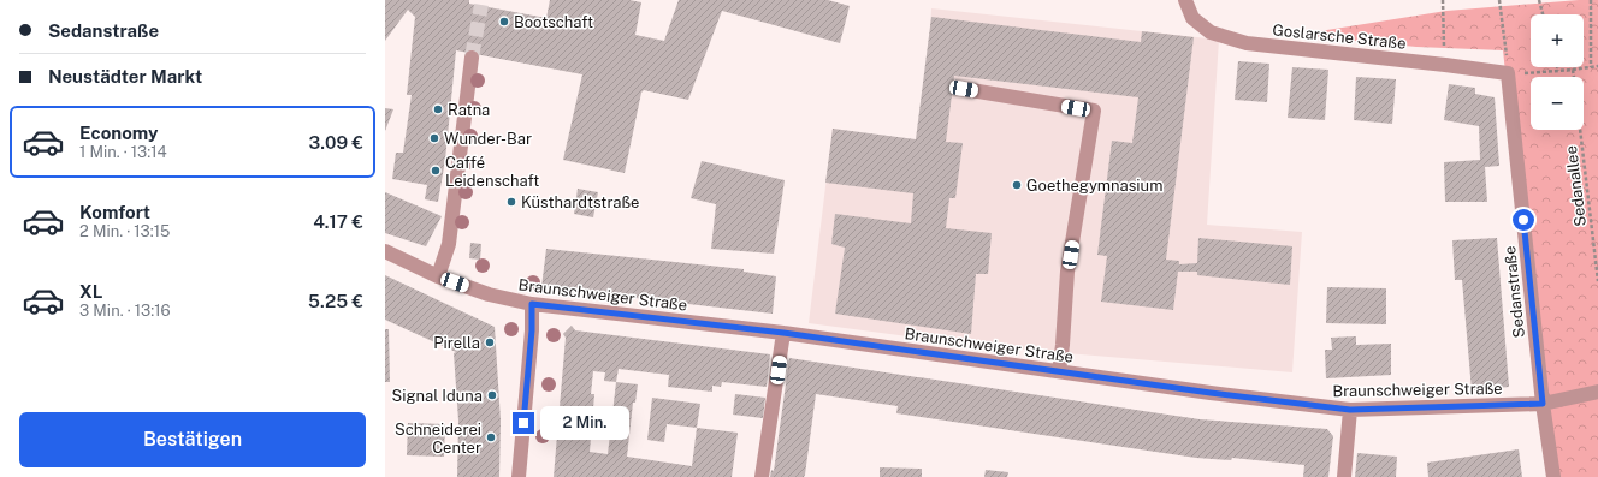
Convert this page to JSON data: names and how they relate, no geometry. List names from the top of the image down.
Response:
{
  "streets": {
    "street": ["Goslarsche Straße", "Sedanstraße", "Braunschweiger Straße"],
    "path": ["Sedanallee"]
  },
  "crossings": [
    ["Goslarsche Straße", "Sedanstraße"],
    ["Sedanstraße", "Braunschweiger Straße"]
  ],
  "places": [
    "Bootschaft",
    "Ratna",
    "Wunder-Bar",
    "Caffé Leidenschaft",
    "Goethegymnasium",
    "Küsthardtstraße",
    "Pirella",
    "Signal Iduna",
    "Schneiderei Center"
  ],
  "page": {
    "banner": ["Sedanstraße", "Neustädter Markt"],
    "map_buttons": ["+", "−"],
    "list": [
      {
        "name": "Economy",
        "note": "1 Min. · 13:14",
        "value": "3.09 €"
      },
      {
        "name": "Komfort",
        "note": "2 Min. · 13:15",
        "value": "4.17 €"
      },
      {
        "name": "XL",
        "note": "3 Min. · 13:16",
        "value": "5.25 €"
      }
    ],
    "buttons": "Bestätigen",
    "bubble": "2 Min."
  }
}
